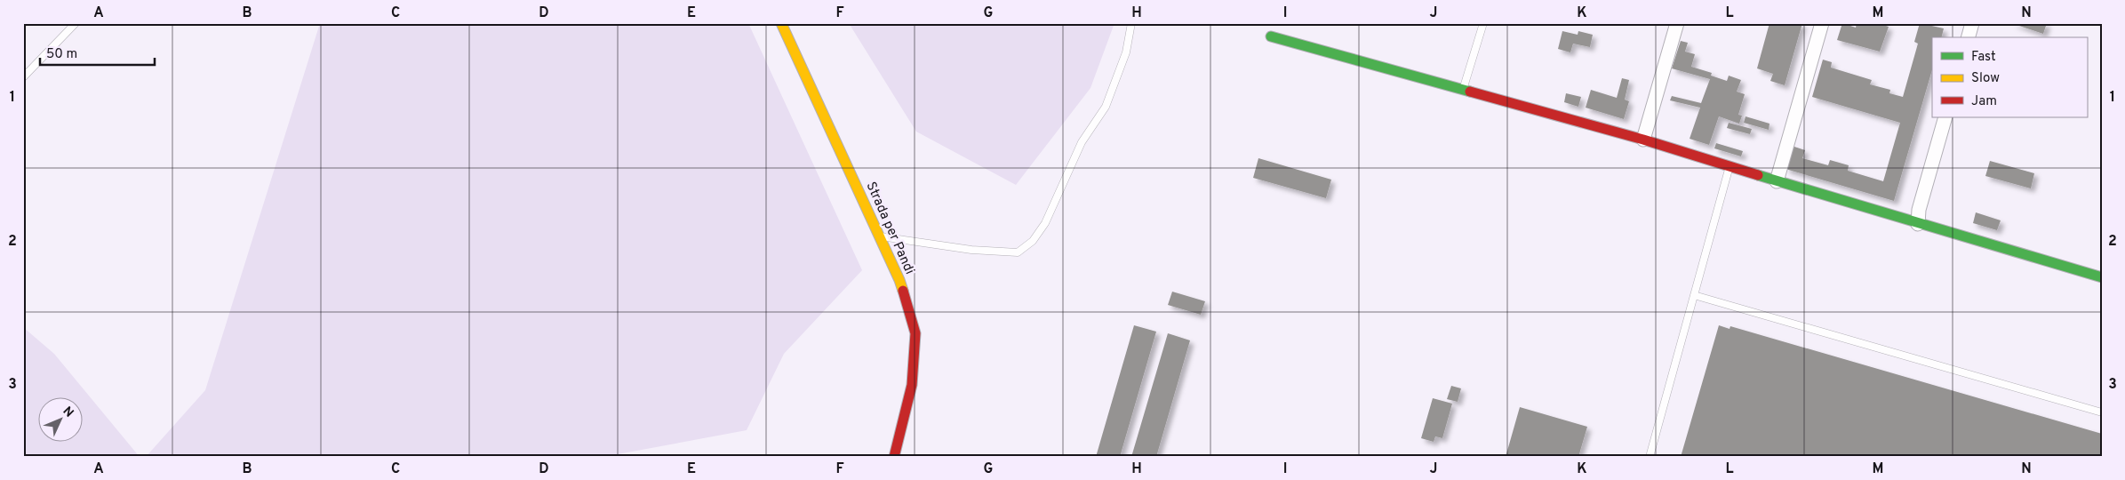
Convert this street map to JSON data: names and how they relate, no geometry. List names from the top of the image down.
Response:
{
  "streets": {
    "street": ["Strada per Pandi"]
  },
  "legend": ["Fast", "Slow", "Jam"],
  "scale_bar": "50 m",
  "north": "top right",
  "grid": {
    "columns": [
      "A",
      "B",
      "C",
      "D",
      "E",
      "F",
      "G",
      "H",
      "I",
      "J",
      "K",
      "L",
      "M",
      "N"
    ],
    "rows": ["1", "2", "3"]
  }
}
